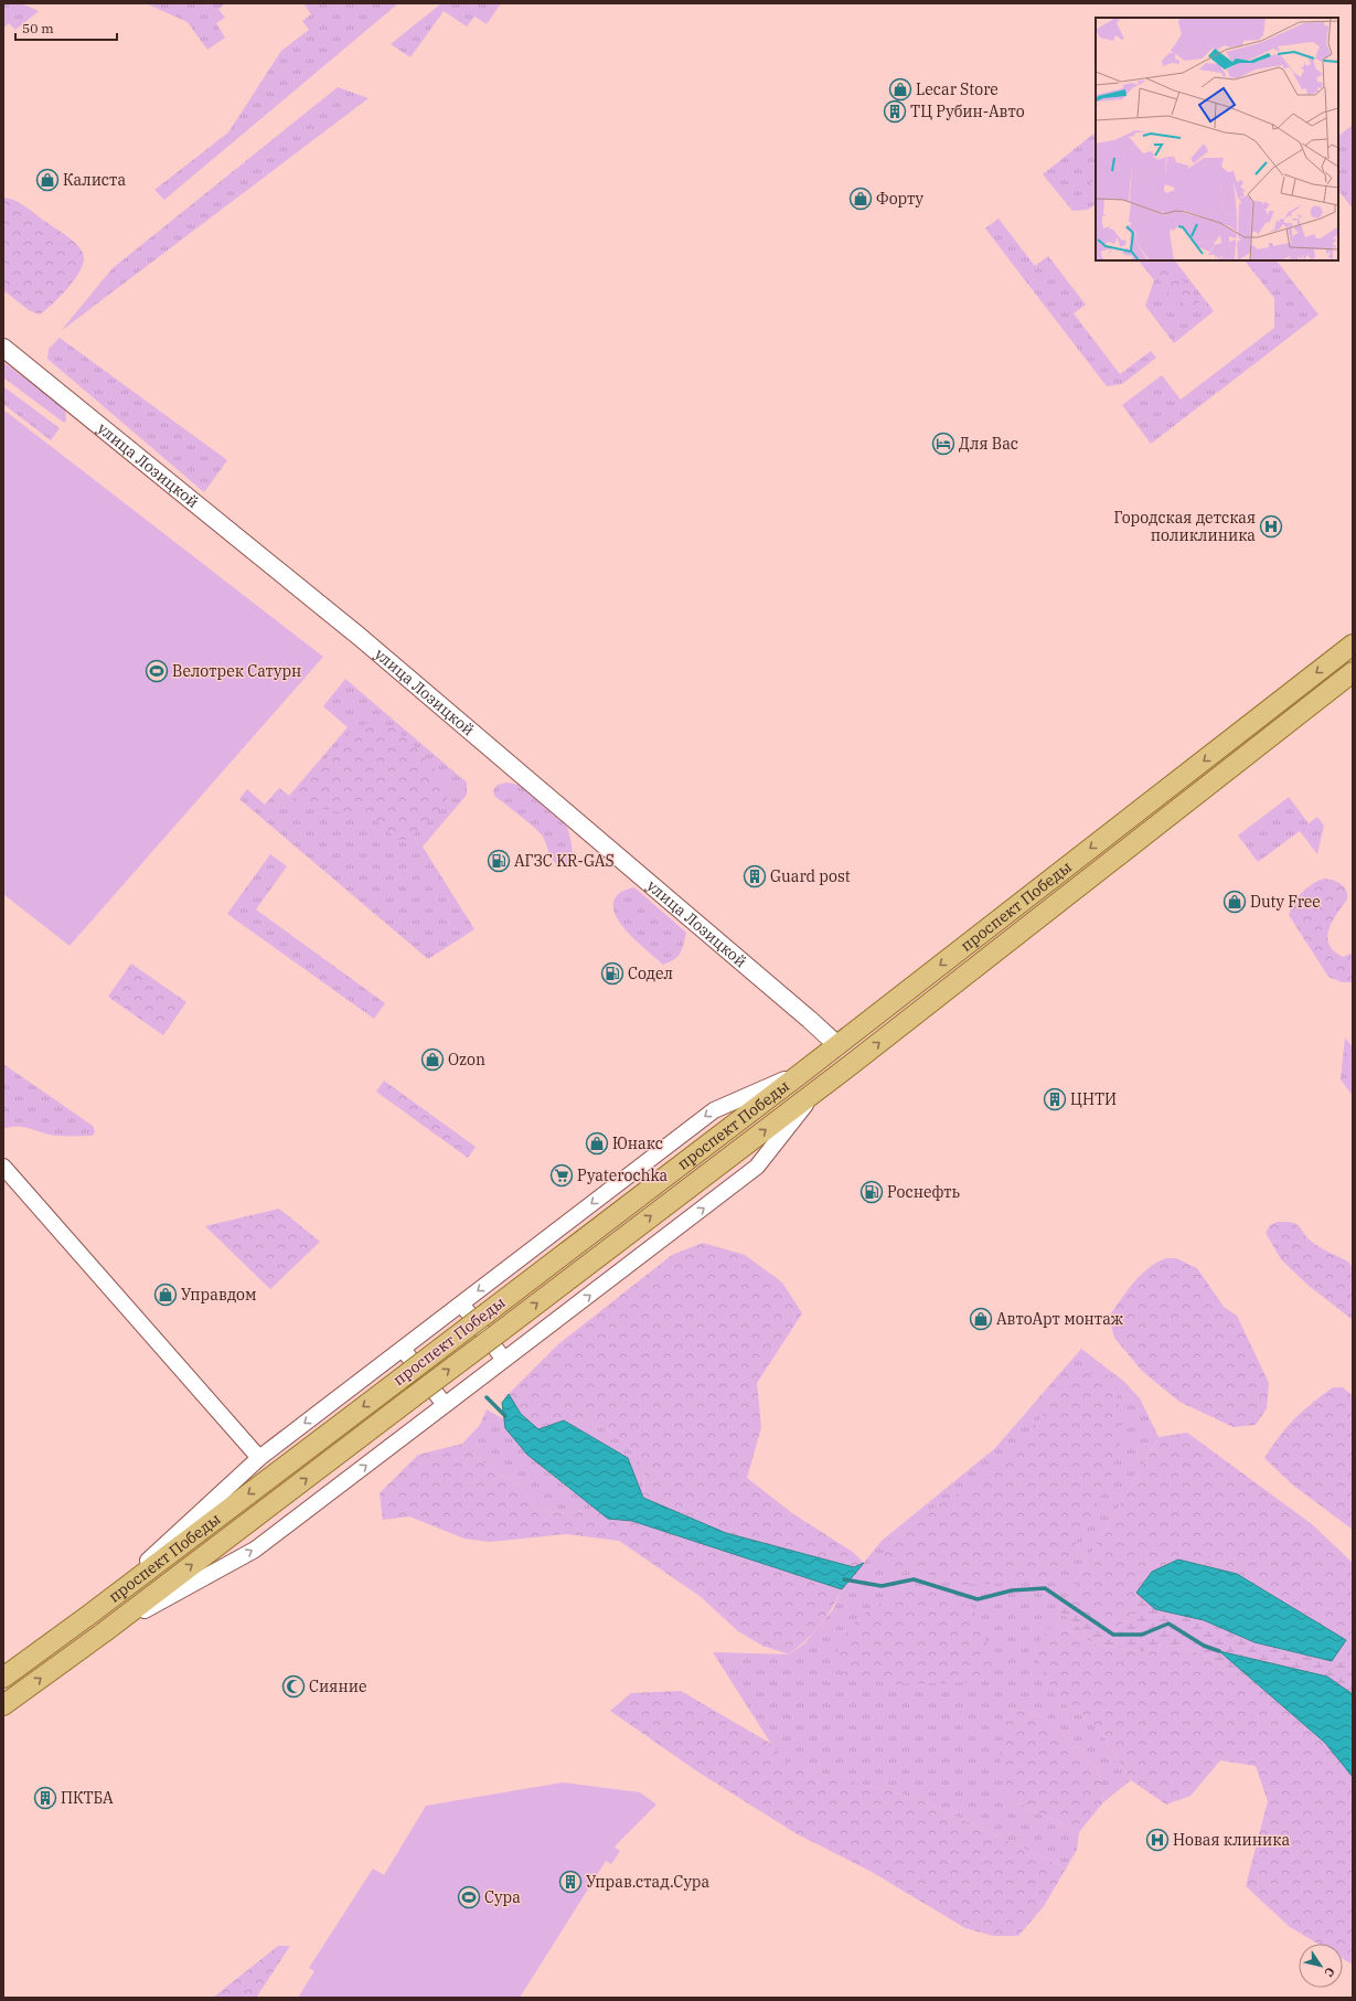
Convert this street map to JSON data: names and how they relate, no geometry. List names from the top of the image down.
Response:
{
  "streets": {
    "main road": ["улица Лозицкой", "проспект Победы"]
  },
  "crossings": [
    ["улица Лозицкой", "проспект Победы"]
  ],
  "places": {
    "shop": [
      "Lecar Store",
      "Калиста",
      "Форту",
      "Duty Free",
      "Ozon",
      "Юнакс",
      "Управдом",
      "АвтоАрт монтаж"
    ],
    "building": [
      "ТЦ Рубин-Авто",
      "Guard post",
      "ЦНТИ",
      "ПКТБА",
      "Управ.стад.Сура"
    ],
    "hotel": ["Для Вас"],
    "hospital": ["Городская детская поликлиника", "Новая клиника"],
    "sports": ["Велотрек Сатурн", "Сура"],
    "fuel station": ["АГЗС KR-GAS", "Содел", "Роснефть"],
    "supermarket": ["Pyaterochka"],
    "mosque": ["Сияние"]
  },
  "scale_bar": "50 m",
  "north": "bottom right"
}
